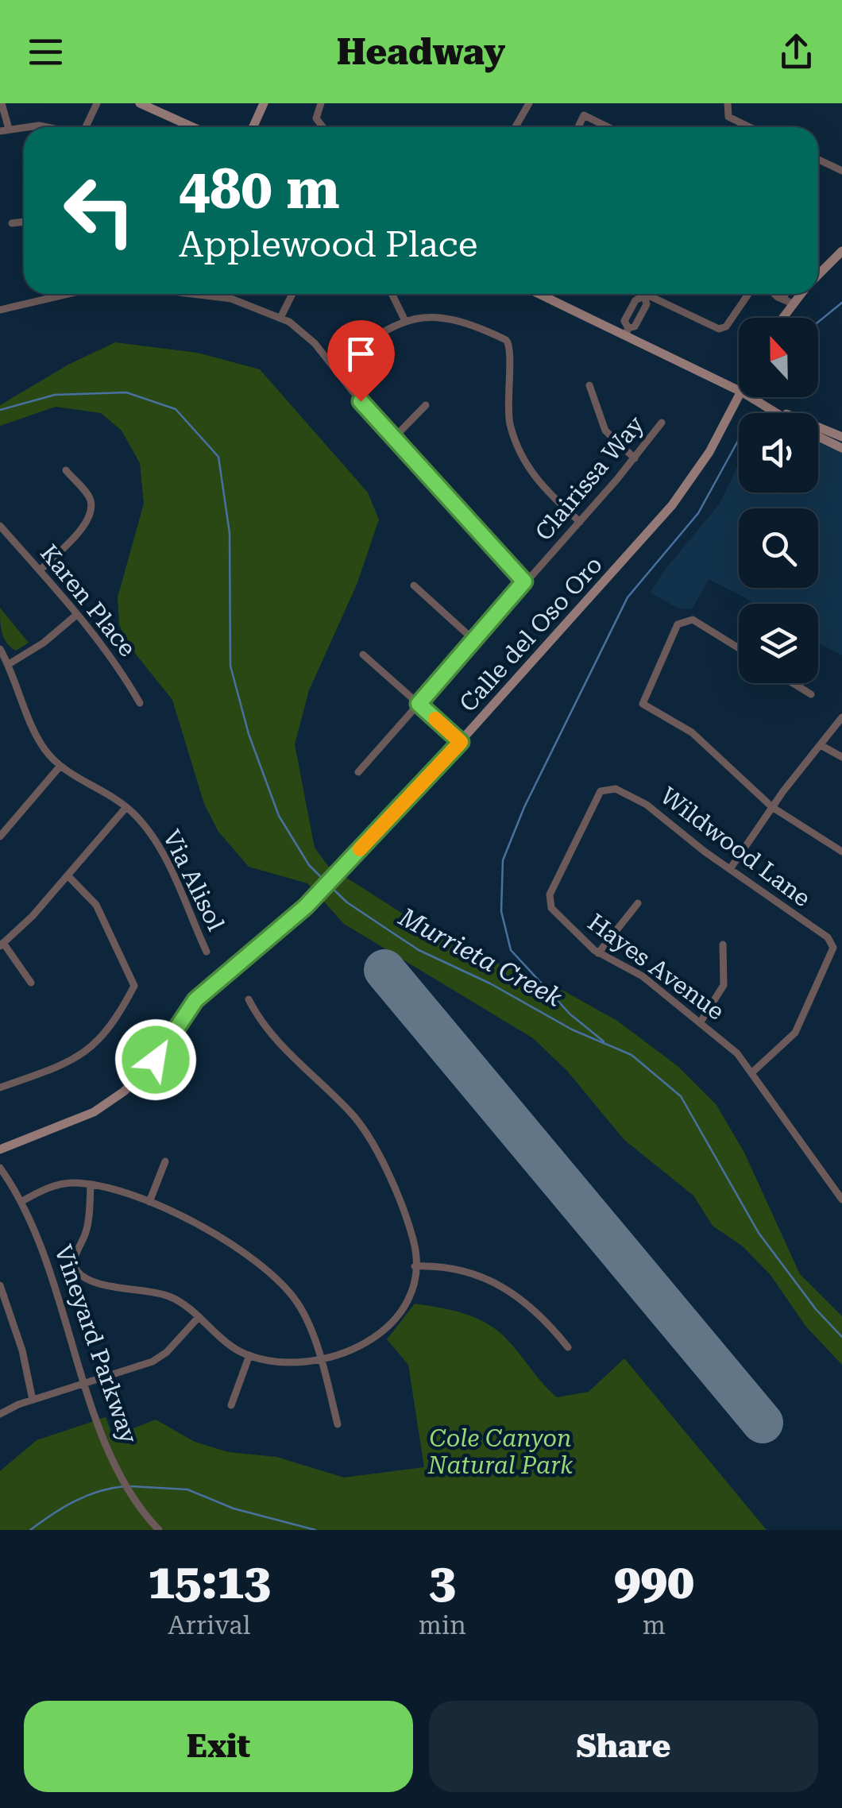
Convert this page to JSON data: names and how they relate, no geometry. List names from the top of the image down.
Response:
{
  "streets": {
    "main road": ["Calle del Oso Oro"],
    "street": [
      "Clairissa Way",
      "Karen Place",
      "Wildwood Lane",
      "Via Alisol",
      "Hayes Avenue",
      "Vineyard Parkway"
    ]
  },
  "crossings": [
    ["Wildwood Lane", "Hayes Avenue"]
  ],
  "water": ["Murrieta Creek"],
  "parks": ["Cole Canyon Natural Park"],
  "north": "top",
  "page": {
    "header": "Headway",
    "turn": ["480 m", "Applewood Place"],
    "eta": [
      "15:13",
      "Arrival",
      "3",
      "min",
      "990",
      "m"
    ],
    "buttons": ["Exit", "Share"]
  }
}
